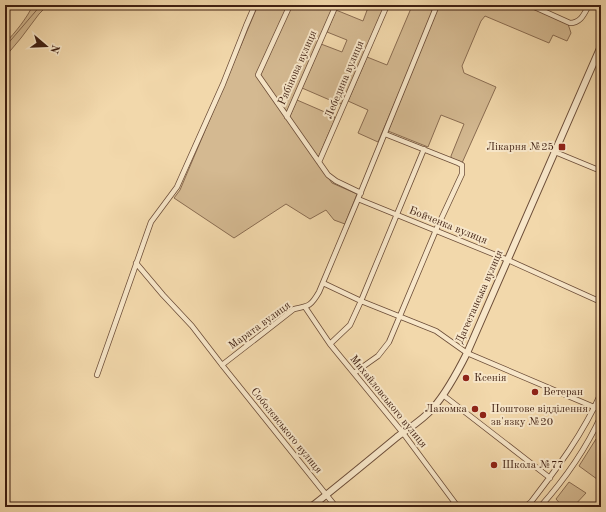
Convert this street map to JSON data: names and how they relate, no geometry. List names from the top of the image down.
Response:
{
  "streets": {
    "street": [
      "Рябінова вулиця",
      "Лебедина вулиця",
      "Бойченка вулиця",
      "Дагестанська вулиця",
      "Марата вулиця",
      "Михайловського вулиця",
      "Соболєвського вулиця"
    ]
  },
  "crossings": [
    ["Бойченка вулиця", "Дагестанська вулиця"],
    ["Бойченка вулиця", "Марата вулиця"],
    ["Дагестанська вулиця", "Михайловського вулиця"],
    ["Дагестанська вулиця", "Соболєвського вулиця"],
    ["Марата вулиця", "Михайловського вулиця"],
    ["Марата вулиця", "Соболєвського вулиця"]
  ],
  "places": {
    "transit": ["Лікарня №25"],
    "other": [
      "Ксенія",
      "Ветеран",
      "Лакомка",
      "Поштове відділення зв'язку №20",
      "Школа №77"
    ]
  },
  "north": "right"
}
